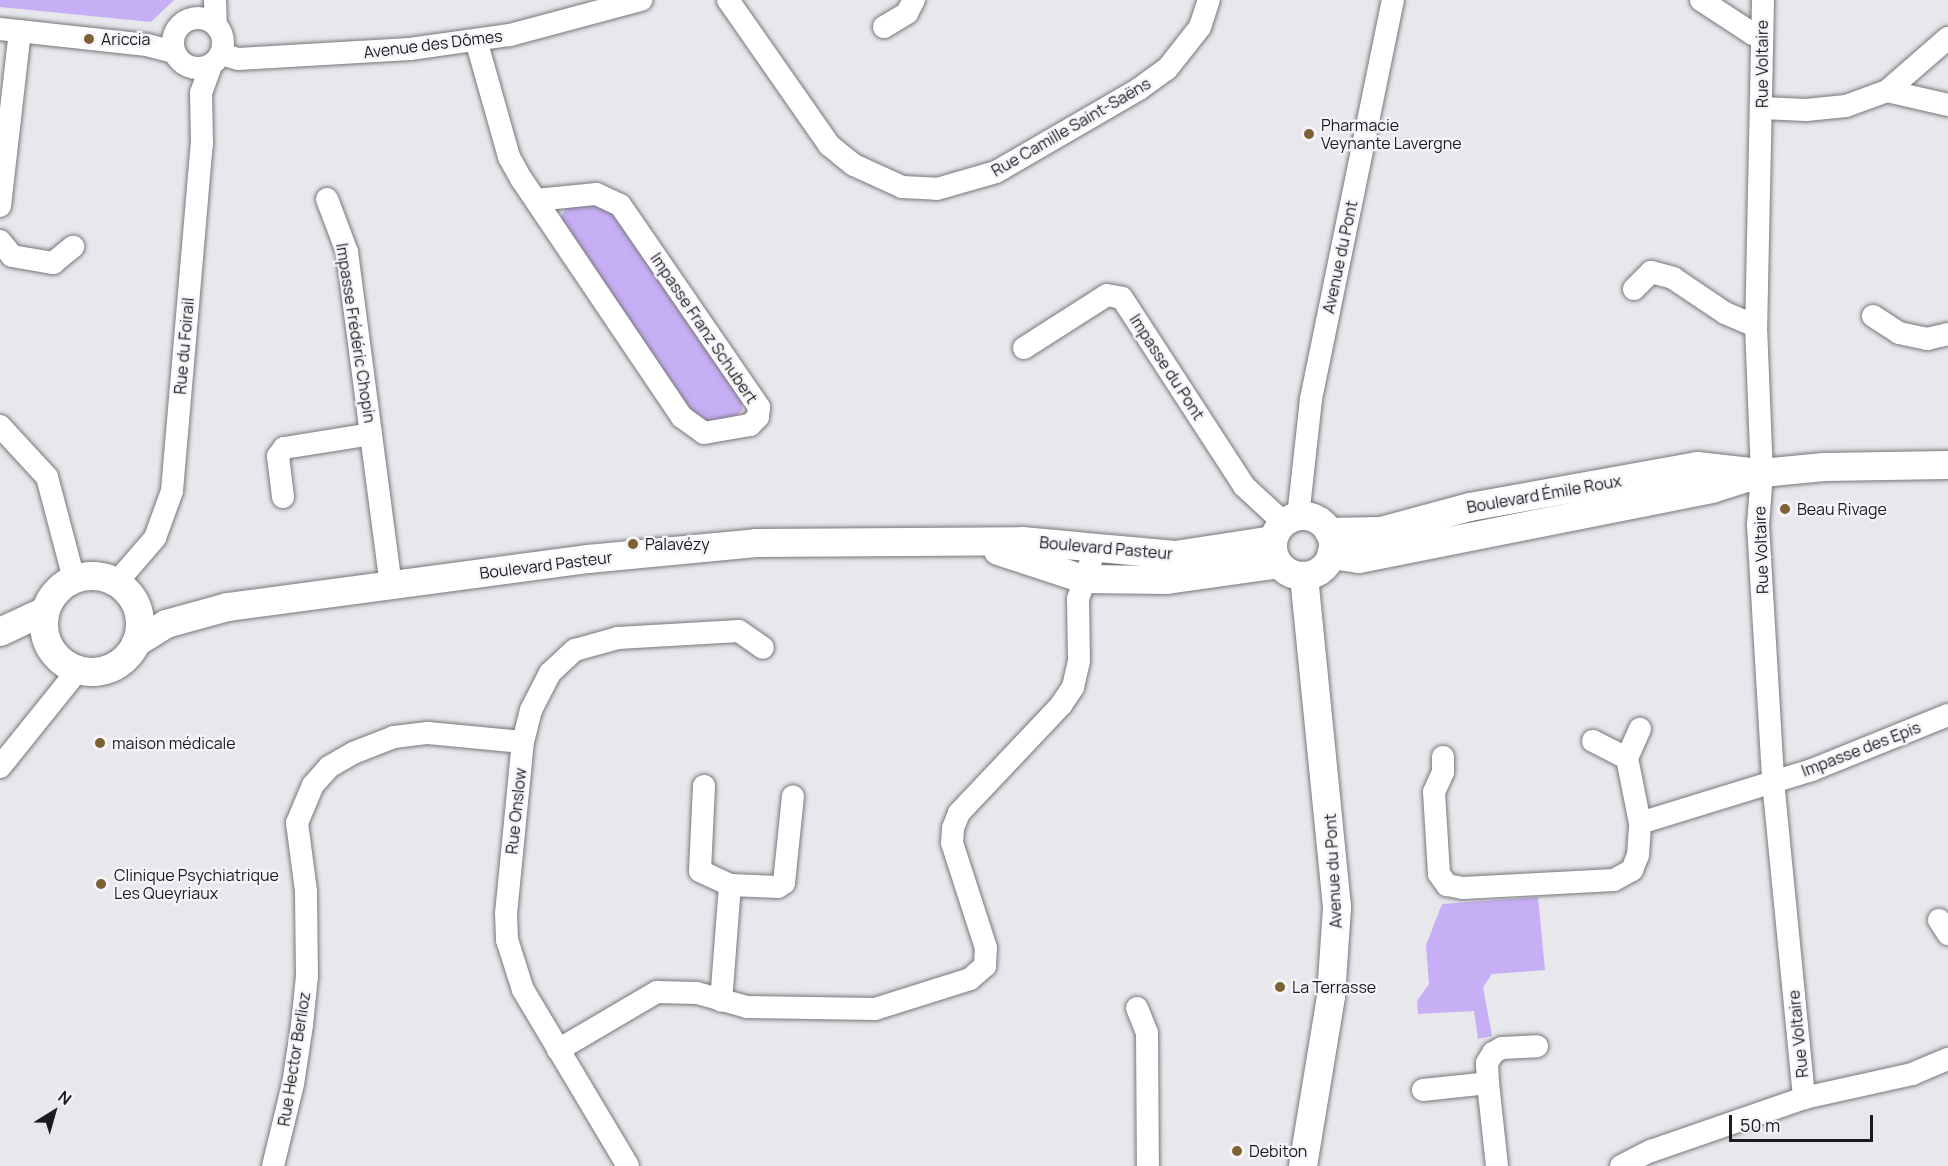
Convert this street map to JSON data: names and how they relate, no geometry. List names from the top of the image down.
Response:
{
  "streets": {
    "main road": ["Avenue du Pont", "Boulevard Émile Roux", "Boulevard Pasteur"],
    "street": [
      "Avenue des Dômes",
      "Rue Voltaire",
      "Rue Camille Saint-Saëns",
      "Impasse Franz Schubert",
      "Impasse Frédéric Chopin",
      "Rue du Foirail",
      "Impasse du Pont",
      "Impasse des Epis",
      "Rue Onslow",
      "Rue Hector Berlioz"
    ]
  },
  "crossings": [
    ["Avenue des Dômes", "Impasse Franz Schubert"],
    ["Avenue des Dômes", "Rue du Foirail"],
    ["Rue Voltaire", "Boulevard Émile Roux"],
    ["Rue Voltaire", "Impasse des Epis"],
    ["Avenue du Pont", "Impasse du Pont"],
    ["Avenue du Pont", "Boulevard Pasteur"],
    ["Impasse Frédéric Chopin", "Boulevard Pasteur"],
    ["Rue du Foirail", "Boulevard Pasteur"],
    ["Impasse du Pont", "Boulevard Pasteur"],
    ["Rue Onslow", "Rue Hector Berlioz"]
  ],
  "places": [
    "Ariccia",
    "Pharmacie Veynante Lavergne",
    "Beau Rivage",
    "Palavézy",
    "maison médicale",
    "Clinique Psychiatrique Les Queyriaux",
    "La Terrasse",
    "Debiton"
  ],
  "scale_bar": "50 m",
  "north": "top right"
}
